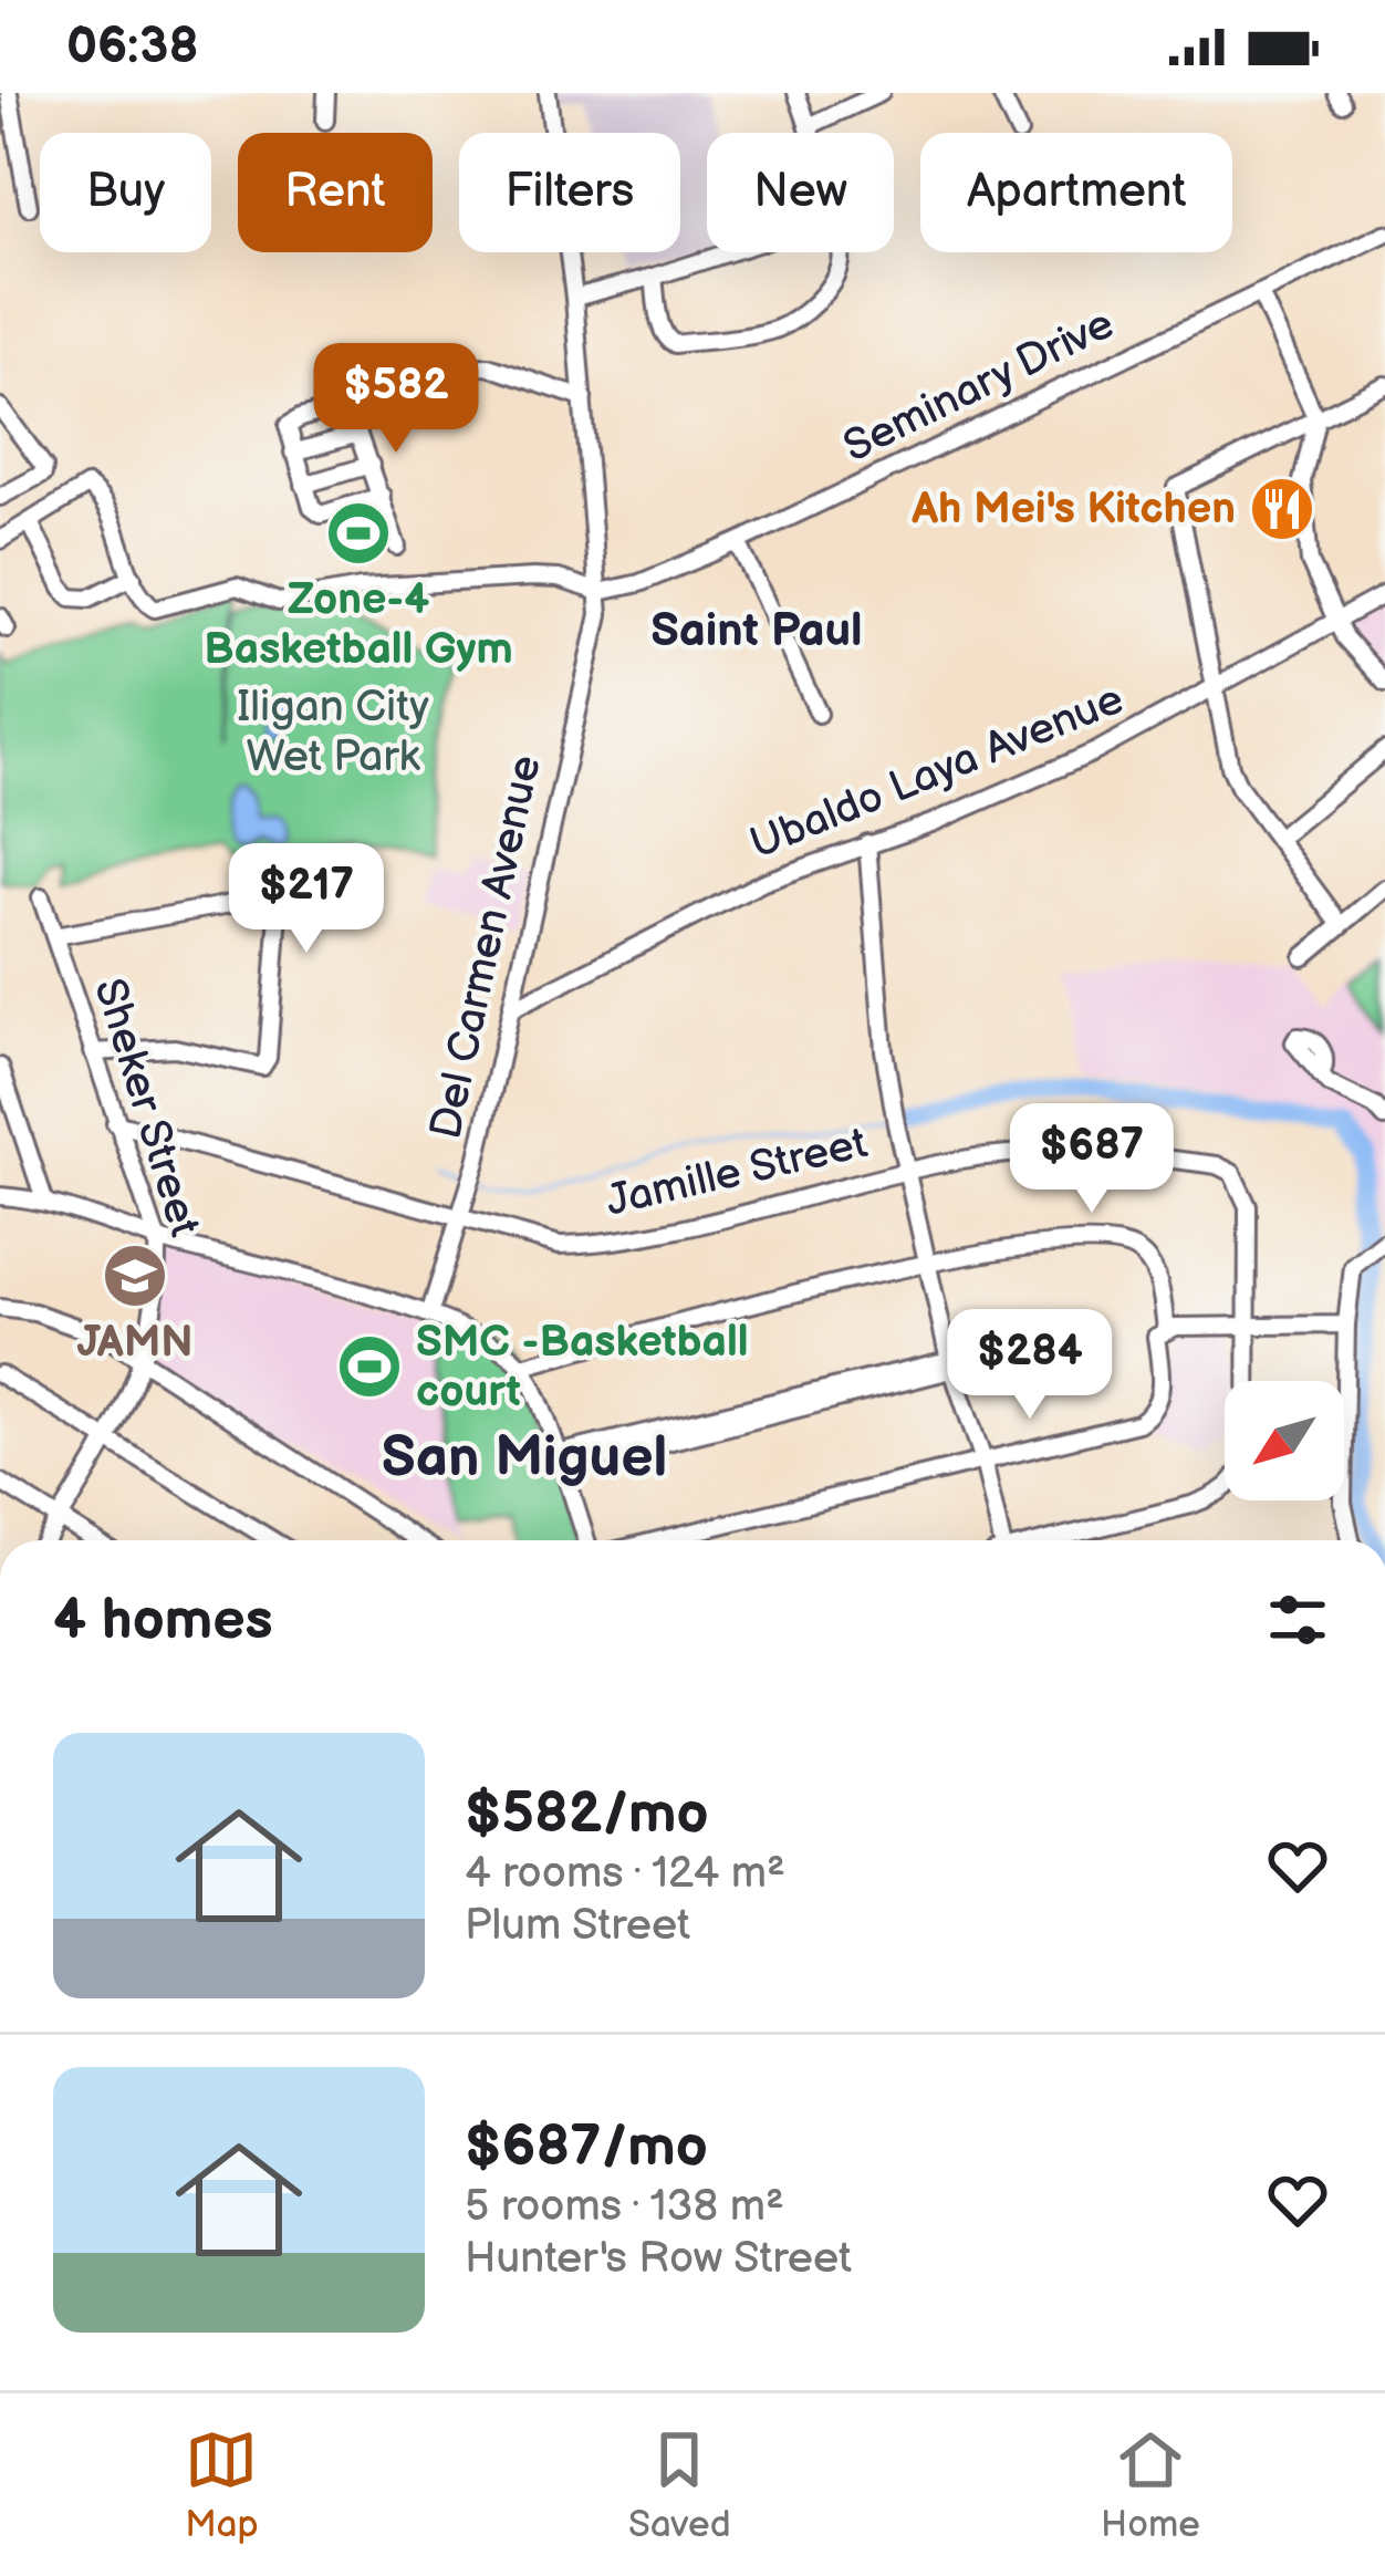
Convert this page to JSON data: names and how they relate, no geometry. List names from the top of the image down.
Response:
{
  "streets": {
    "street": [
      "Seminary Drive",
      "Ubaldo Laya Avenue",
      "Del Carmen Avenue",
      "Sheker Street",
      "Jamille Street"
    ]
  },
  "crossings": [
    ["Seminary Drive", "Del Carmen Avenue"],
    ["Ubaldo Laya Avenue", "Del Carmen Avenue"],
    ["Del Carmen Avenue", "Jamille Street"],
    ["Sheker Street", "Jamille Street"]
  ],
  "districts": ["Saint Paul", "San Miguel"],
  "parks": ["Iligan City Wet Park"],
  "places": {
    "restaurant": ["Ah Mei's Kitchen"],
    "sports": ["Zone-4 Basketball Gym", "SMC -Basketball court"],
    "school or university": ["JAMN"]
  },
  "north": "bottom left",
  "page": {
    "status": "06:38",
    "chip": [
      "Buy",
      "Rent",
      "Filters",
      "New",
      "Apartment"
    ],
    "price": [
      "$582",
      "$217",
      "$687",
      "$284"
    ],
    "heading": "4 homes",
    "list": [
      {
        "name": "$582/mo",
        "note": "4 rooms · 124 m² · Plum Street"
      },
      {
        "name": "$687/mo",
        "note": "5 rooms · 138 m² · Hunter's Row Street"
      }
    ],
    "tabs": ["Map", "Saved", "Home"]
  }
}
